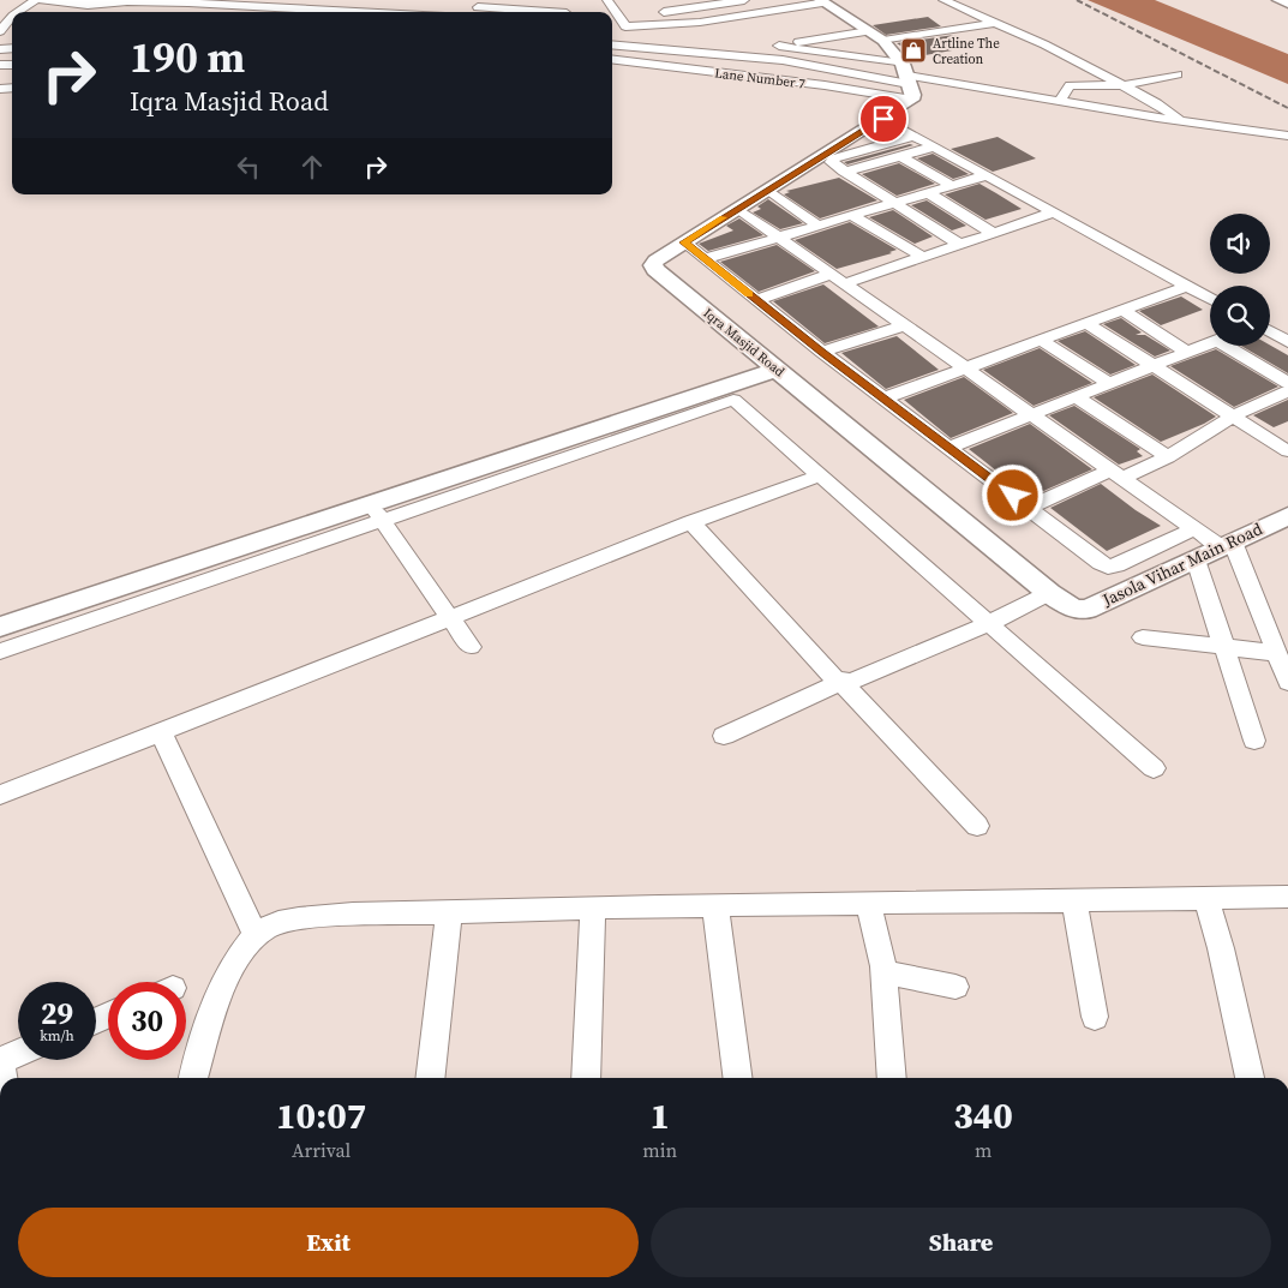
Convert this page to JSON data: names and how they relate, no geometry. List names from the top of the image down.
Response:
{
  "streets": {
    "street": ["Lane Number 7", "Iqra Masjid Road", "Jasola Vihar Main Road"]
  },
  "crossings": [
    ["Lane Number 7", "Iqra Masjid Road"],
    ["Iqra Masjid Road", "Jasola Vihar Main Road"]
  ],
  "places": {
    "shop": ["Artline The Creation"]
  },
  "page": {
    "turn": ["190 m", "Iqra Masjid Road"],
    "speed": "29 km/h",
    "limit": "30",
    "eta": [
      "10:07",
      "Arrival",
      "1",
      "min",
      "340",
      "m"
    ],
    "buttons": ["Exit", "Share"]
  }
}
